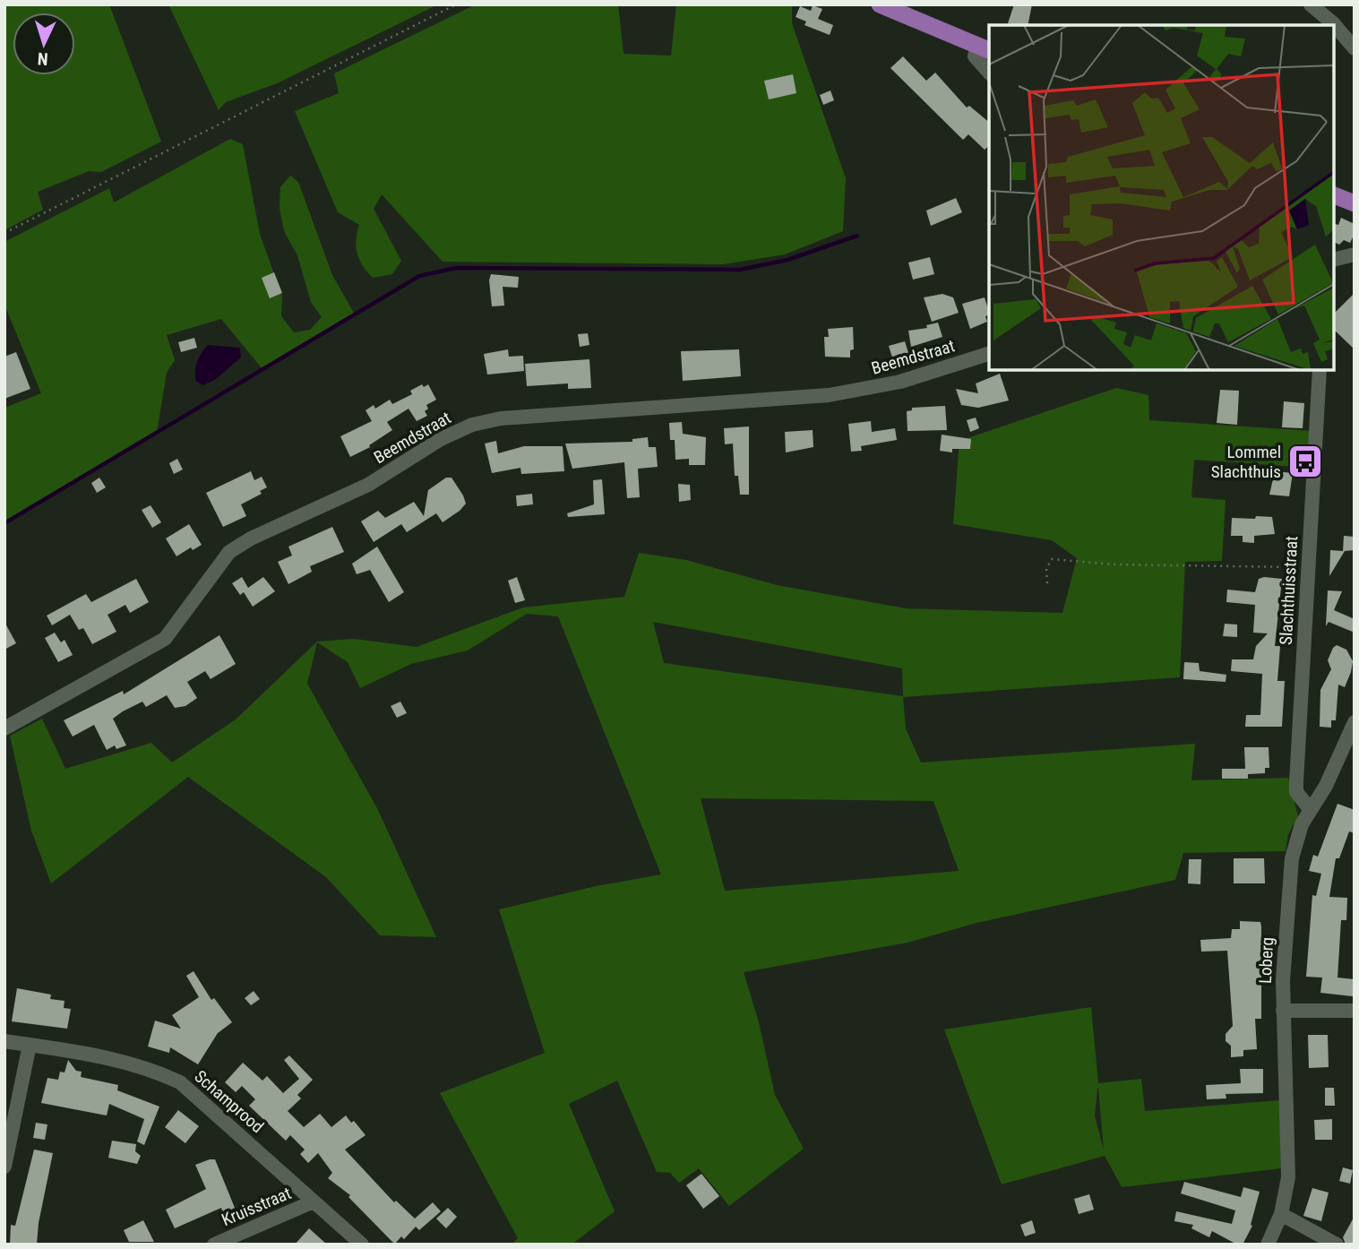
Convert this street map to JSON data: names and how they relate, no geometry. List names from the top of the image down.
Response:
{
  "streets": {
    "street": [
      "Beemdstraat",
      "Slachthuisstraat",
      "Loberg",
      "Schamprood",
      "Kruisstraat"
    ]
  },
  "crossings": [
    ["Slachthuisstraat", "Loberg"],
    ["Schamprood", "Kruisstraat"]
  ],
  "places": {
    "bus stop": ["Lommel Slachthuis"]
  },
  "north": "bottom"
}
